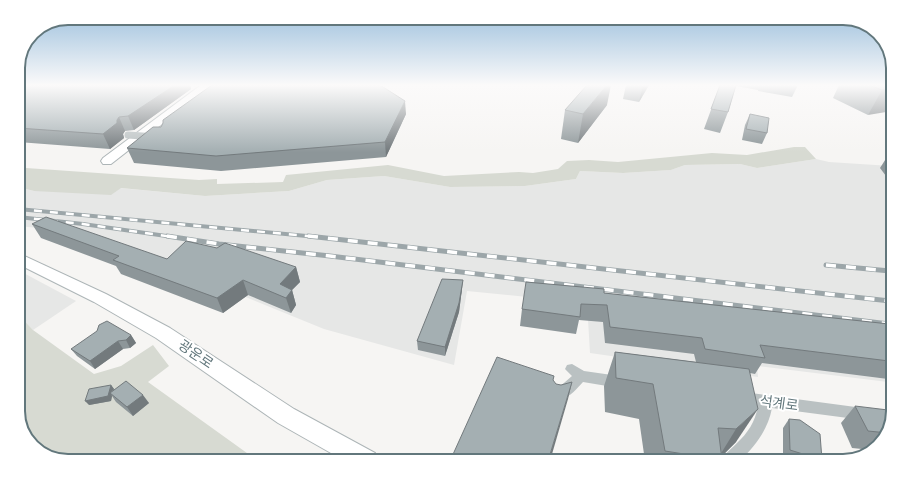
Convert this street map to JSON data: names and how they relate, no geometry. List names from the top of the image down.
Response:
{
  "streets": {
    "street": ["광운로", "석계로"]
  }
}
